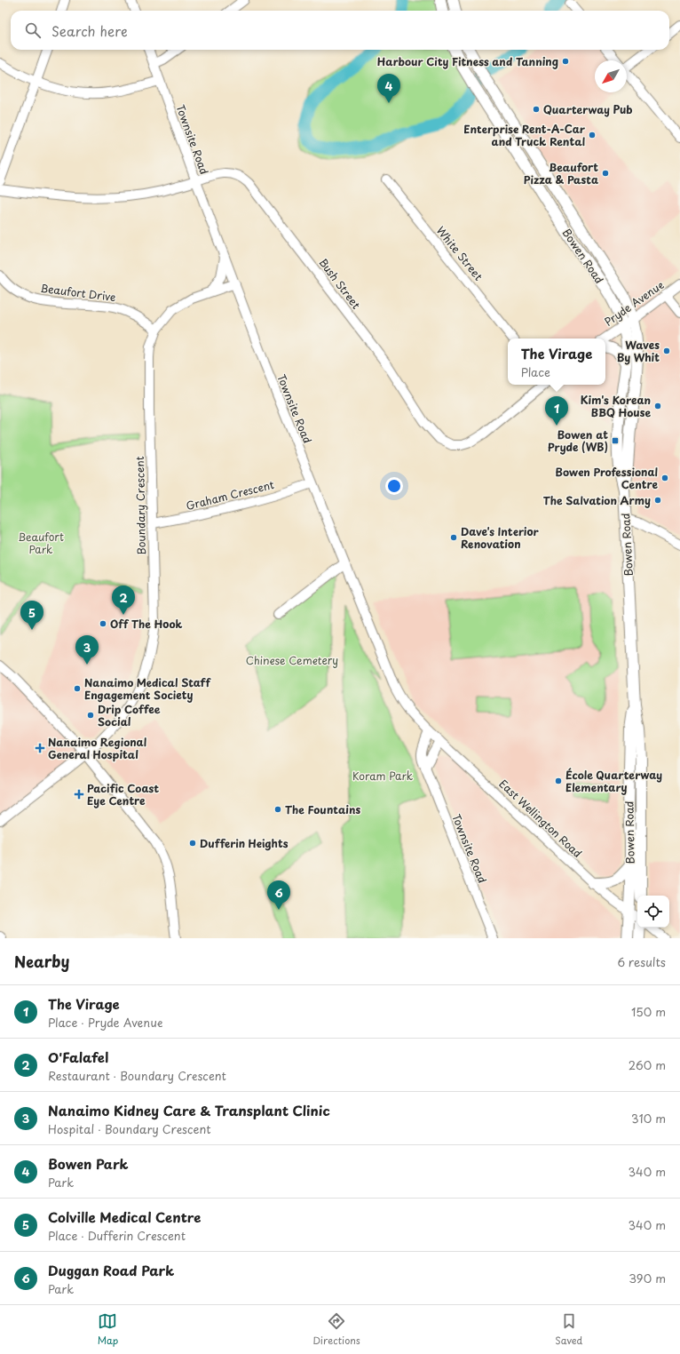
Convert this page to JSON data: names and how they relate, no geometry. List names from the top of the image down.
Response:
{
  "streets": {
    "main road": ["Bowen Road"],
    "street": [
      "Townsite Road",
      "White Street",
      "Bush Street",
      "Beaufort Drive",
      "Pryde Avenue",
      "Graham Crescent",
      "Boundary Crescent",
      "East Wellington Road"
    ]
  },
  "crossings": [
    ["Townsite Road", "Bush Street"],
    ["Townsite Road", "Graham Crescent"],
    ["Townsite Road", "Boundary Crescent"],
    ["Townsite Road", "East Wellington Road"],
    ["Bowen Road", "Pryde Avenue"],
    ["Bowen Road", "East Wellington Road"],
    ["Beaufort Drive", "Boundary Crescent"],
    ["Graham Crescent", "Boundary Crescent"]
  ],
  "parks": ["Beaufort Park", "Chinese Cemetery", "Koram Park"],
  "places": {
    "other": [
      "Harbour City Fitness and Tanning",
      "Quarterway Pub",
      "Enterprise Rent-A-Car and Truck Rental",
      "Beaufort Pizza & Pasta",
      "Waves By Whit",
      "Kim's Korean BBQ House",
      "Bowen Professional Centre",
      "The Salvation Army",
      "Dave's Interior Renovation",
      "Off The Hook",
      "Nanaimo Medical Staff Engagement Society",
      "Drip Coffee Social",
      "École Quarterway Elementary",
      "The Fountains",
      "Dufferin Heights"
    ],
    "transit": ["Bowen at Pryde (WB)"],
    "health": ["Nanaimo Regional General Hospital", "Pacific Coast Eye Centre"]
  },
  "north": "bottom left",
  "page": {
    "search": "Search here",
    "pins": [
      "4",
      "1",
      "2",
      "5",
      "3",
      "6"
    ],
    "popup": ["The Virage", "Place"],
    "heading": ["Nearby", "6 results"],
    "list": [
      {
        "mark": "1",
        "name": "The Virage",
        "note": "Place · Pryde Avenue",
        "value": "150 m"
      },
      {
        "mark": "2",
        "name": "O'Falafel",
        "note": "Restaurant · Boundary Crescent",
        "value": "260 m"
      },
      {
        "mark": "3",
        "name": "Nanaimo Kidney Care & Transplant Clinic",
        "note": "Hospital · Boundary Crescent",
        "value": "310 m"
      },
      {
        "mark": "4",
        "name": "Bowen Park",
        "note": "Park",
        "value": "340 m"
      },
      {
        "mark": "5",
        "name": "Colville Medical Centre",
        "note": "Place · Dufferin Crescent",
        "value": "340 m"
      },
      {
        "mark": "6",
        "name": "Duggan Road Park",
        "note": "Park",
        "value": "390 m"
      }
    ],
    "nav": ["Map", "Directions", "Saved"]
  }
}
